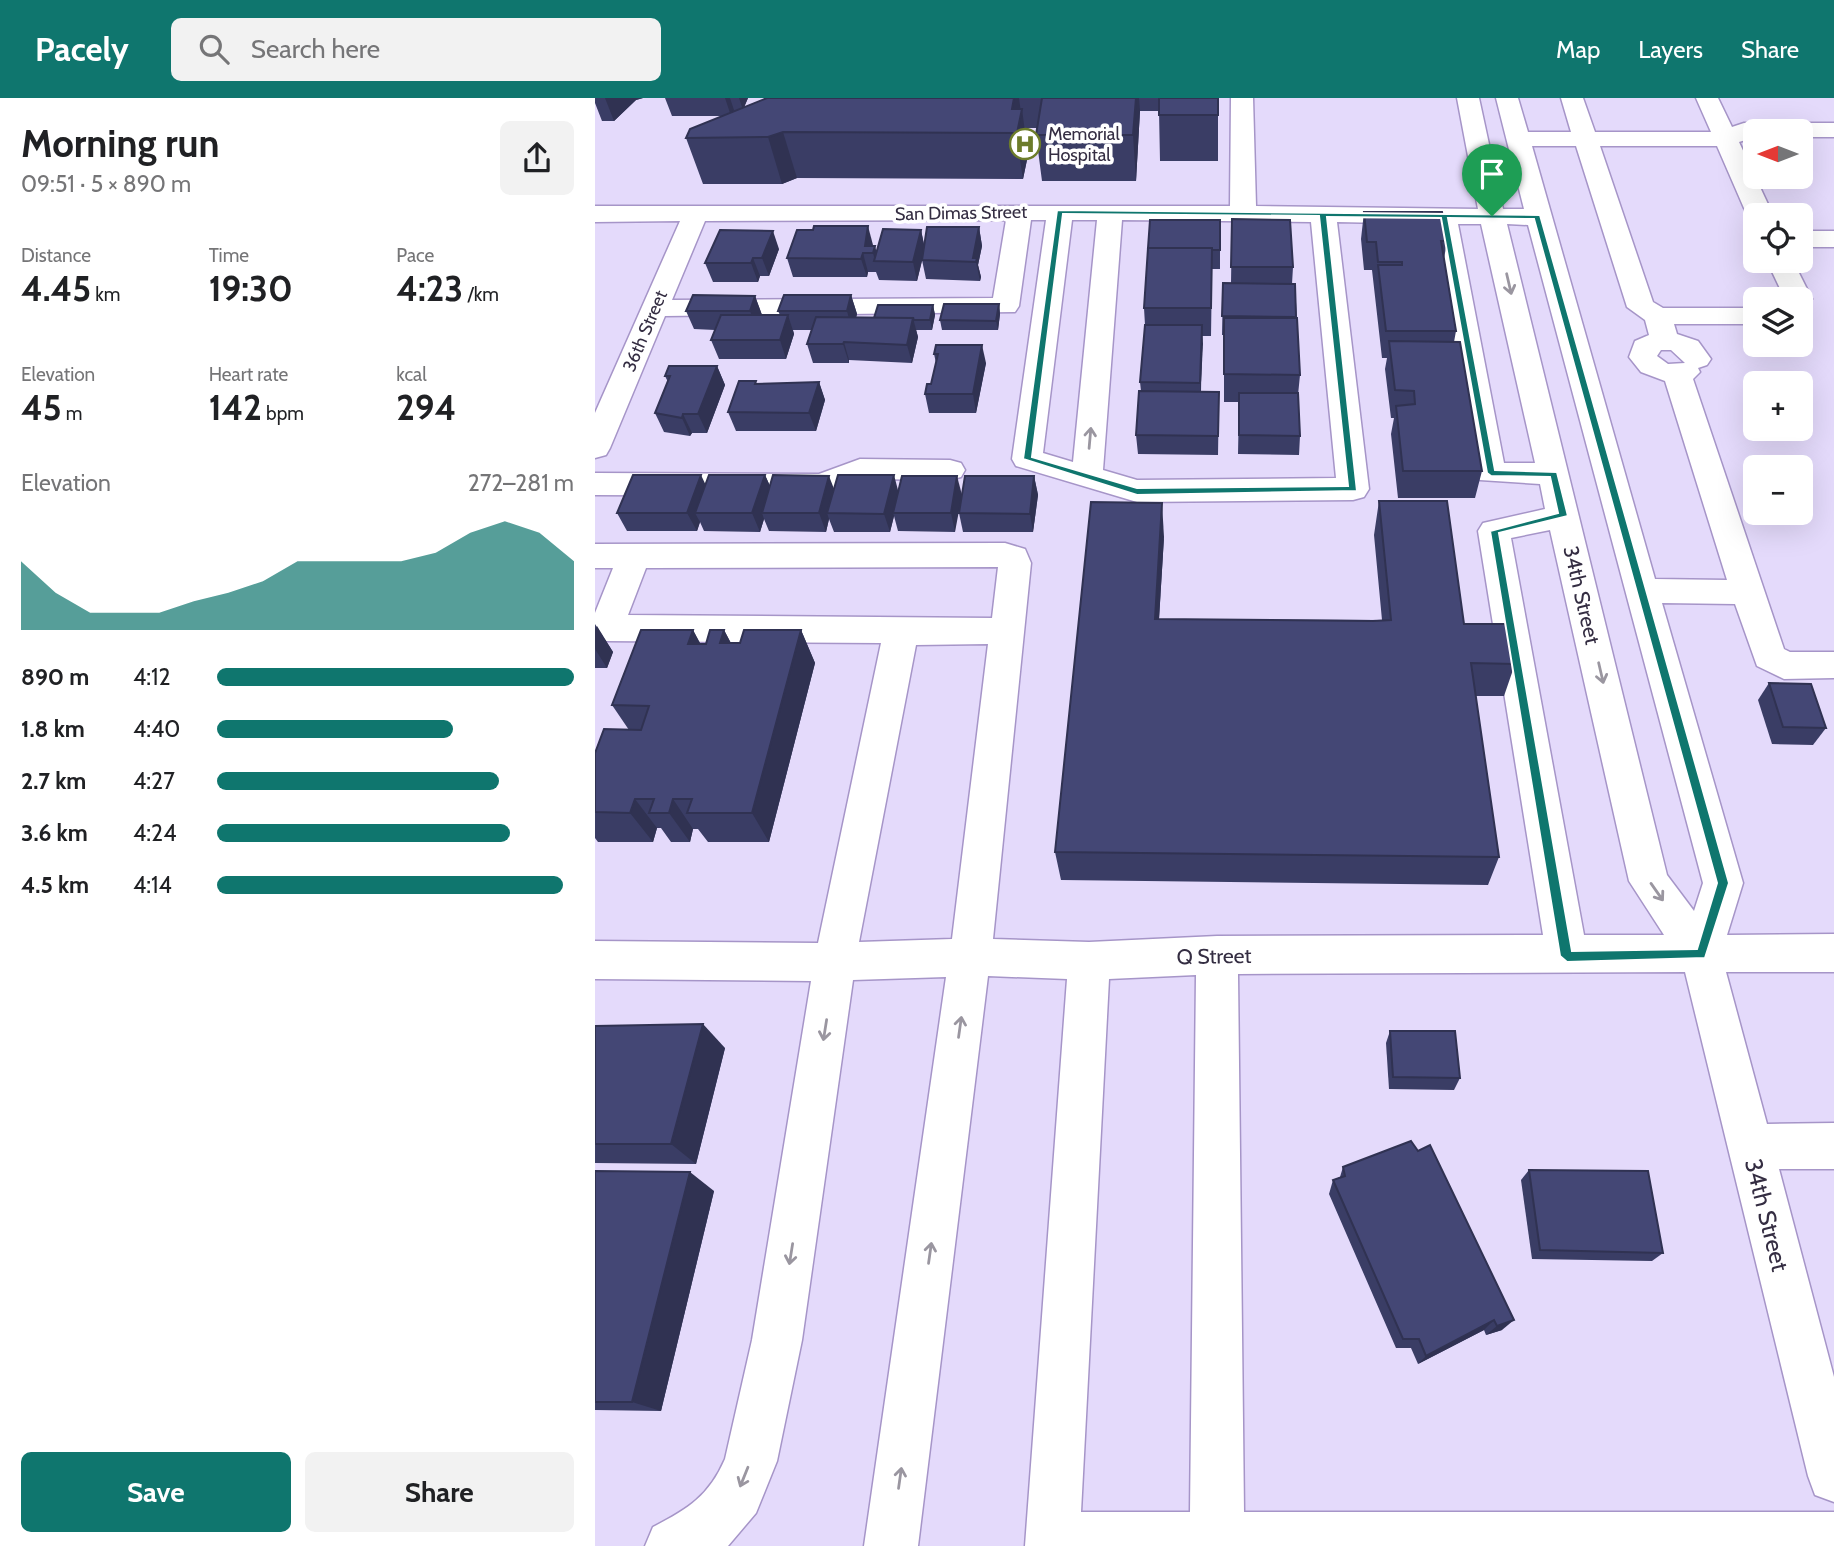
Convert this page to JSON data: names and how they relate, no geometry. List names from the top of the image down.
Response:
{
  "streets": {
    "street": [
      "San Dimas Street",
      "36th Street",
      "34th Street",
      "Q Street"
    ]
  },
  "crossings": [
    ["San Dimas Street", "36th Street"],
    ["San Dimas Street", "34th Street"],
    ["34th Street", "Q Street"]
  ],
  "places": {
    "hospital": ["Memorial Hospital"]
  },
  "north": "left",
  "page": {
    "header": "Pacely",
    "search": "Search here",
    "nav": ["Map", "Layers", "Share"],
    "heading": ["Morning run", "09:51 · 5 × 890 m"],
    "map_buttons": ["+", "−"],
    "stats": [
      ["Distance", "4.45 km"],
      ["Time", "19:30"],
      ["Pace", "4:23 /km"],
      ["Elevation", "45 m"],
      ["Heart rate", "142 bpm"],
      ["kcal", "294"]
    ],
    "chart": ["Elevation", "272–281 m"],
    "list": [
      {
        "name": "890 m",
        "note": "4:12"
      },
      {
        "name": "1.8 km",
        "note": "4:40"
      },
      {
        "name": "2.7 km",
        "note": "4:27"
      },
      {
        "name": "3.6 km",
        "note": "4:24"
      },
      {
        "name": "4.5 km",
        "note": "4:14"
      }
    ],
    "buttons": ["Save", "Share"]
  }
}
